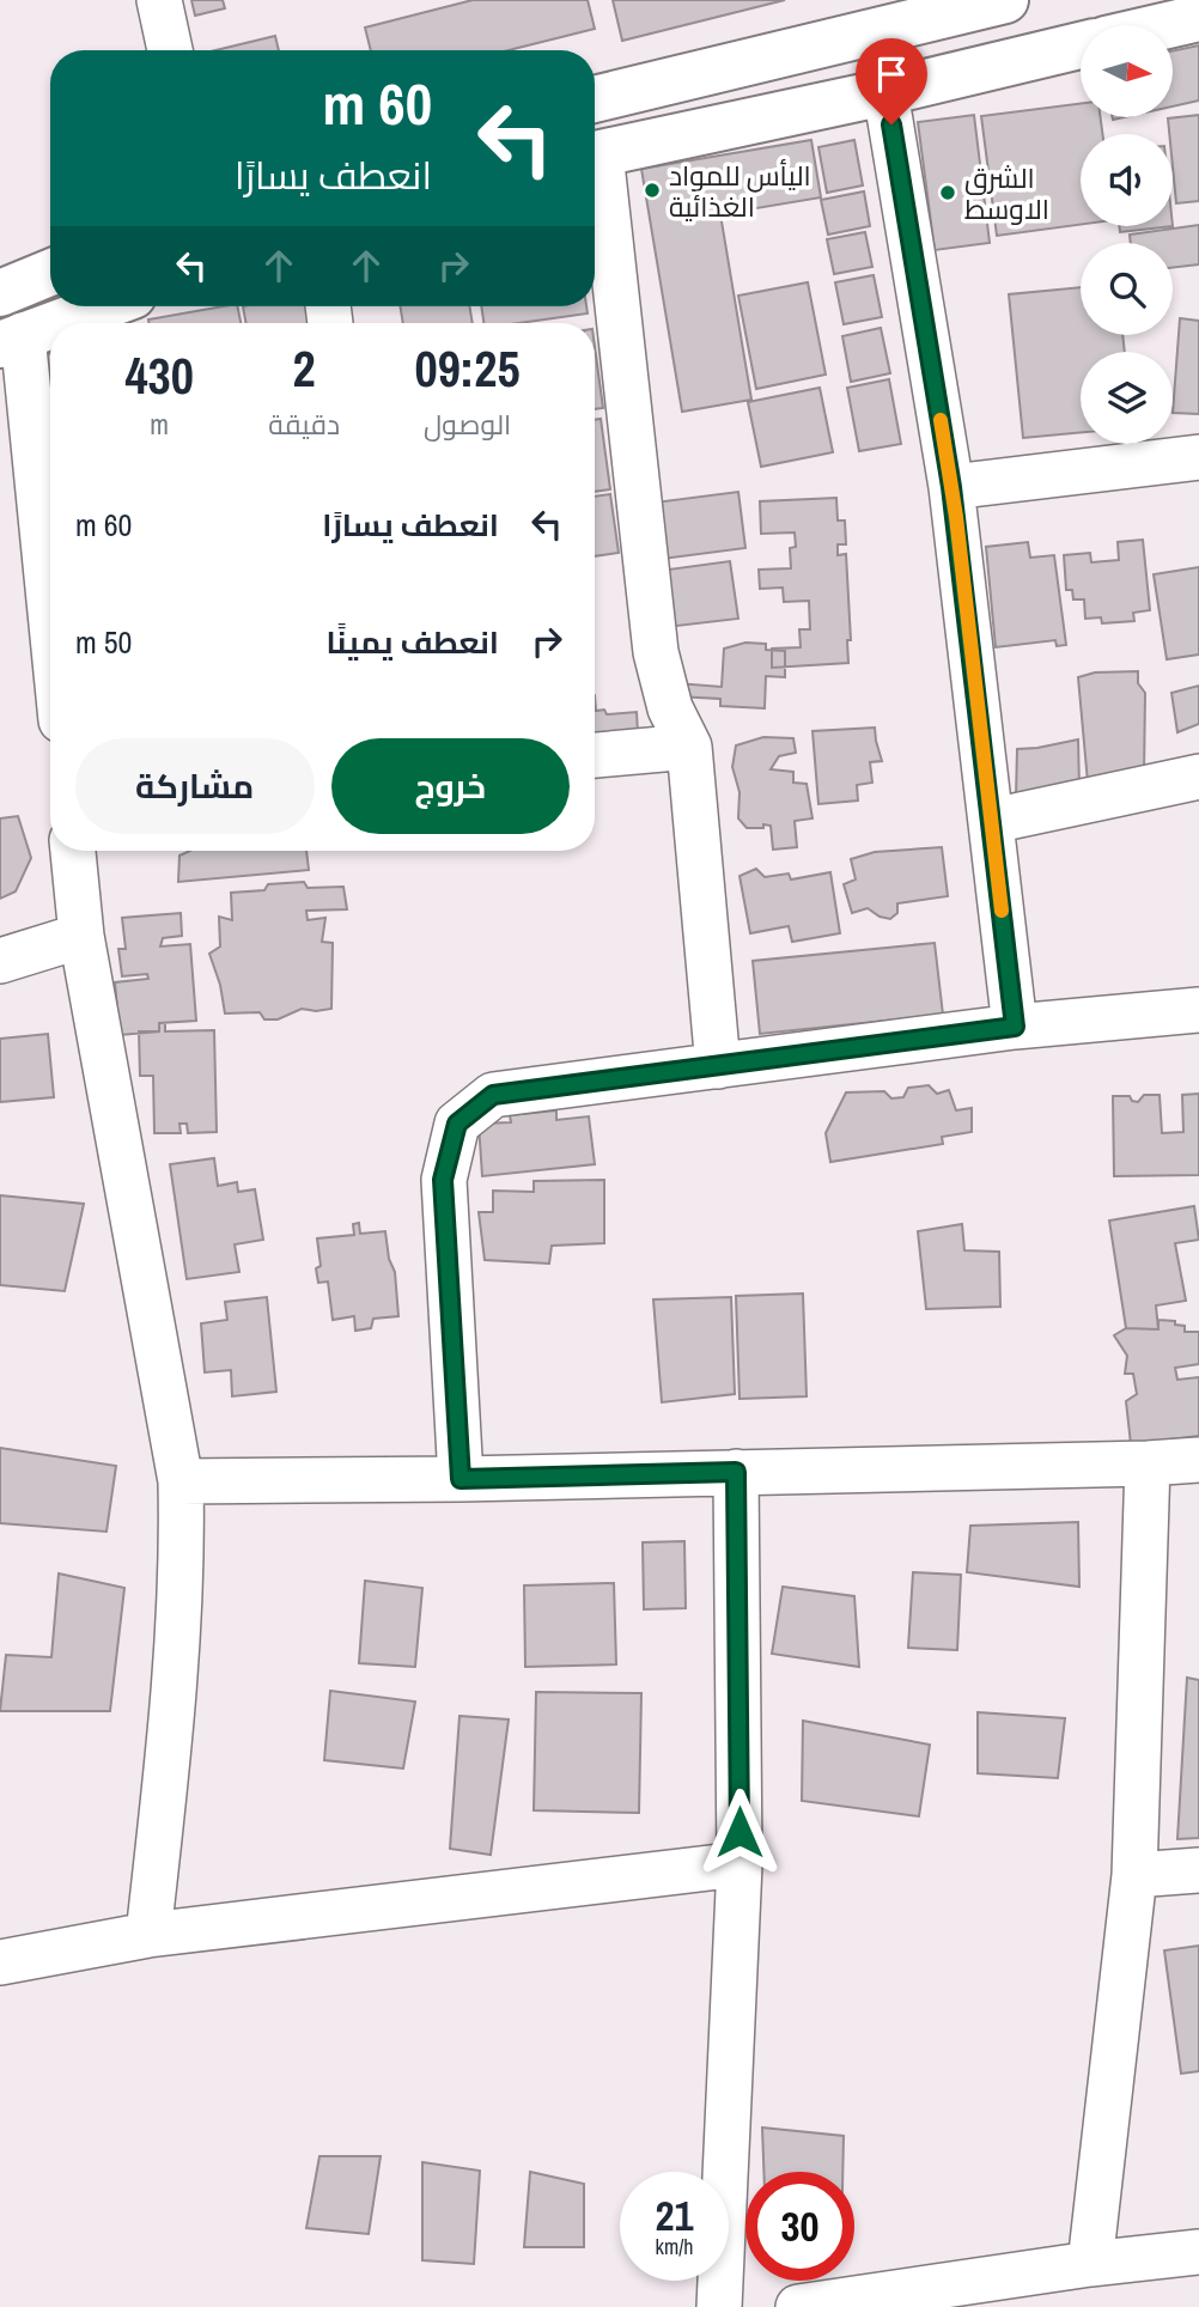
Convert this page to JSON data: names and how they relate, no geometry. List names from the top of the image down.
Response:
{
  "places": ["اليأس للمواد الغذائية", "الشرق الاوسط"],
  "north": "right",
  "page": {
    "turn": ["60 m", "انعطف يسارًا"],
    "eta": [
      "09:25",
      "الوصول",
      "2",
      "دقيقة",
      "430",
      "m"
    ],
    "list": [
      {
        "name": "انعطف يسارًا",
        "value": "60 m"
      },
      {
        "name": "انعطف يمينًا",
        "value": "50 m"
      }
    ],
    "buttons": ["خروج", "مشاركة"],
    "speed": "21 km/h",
    "limit": "30"
  }
}
